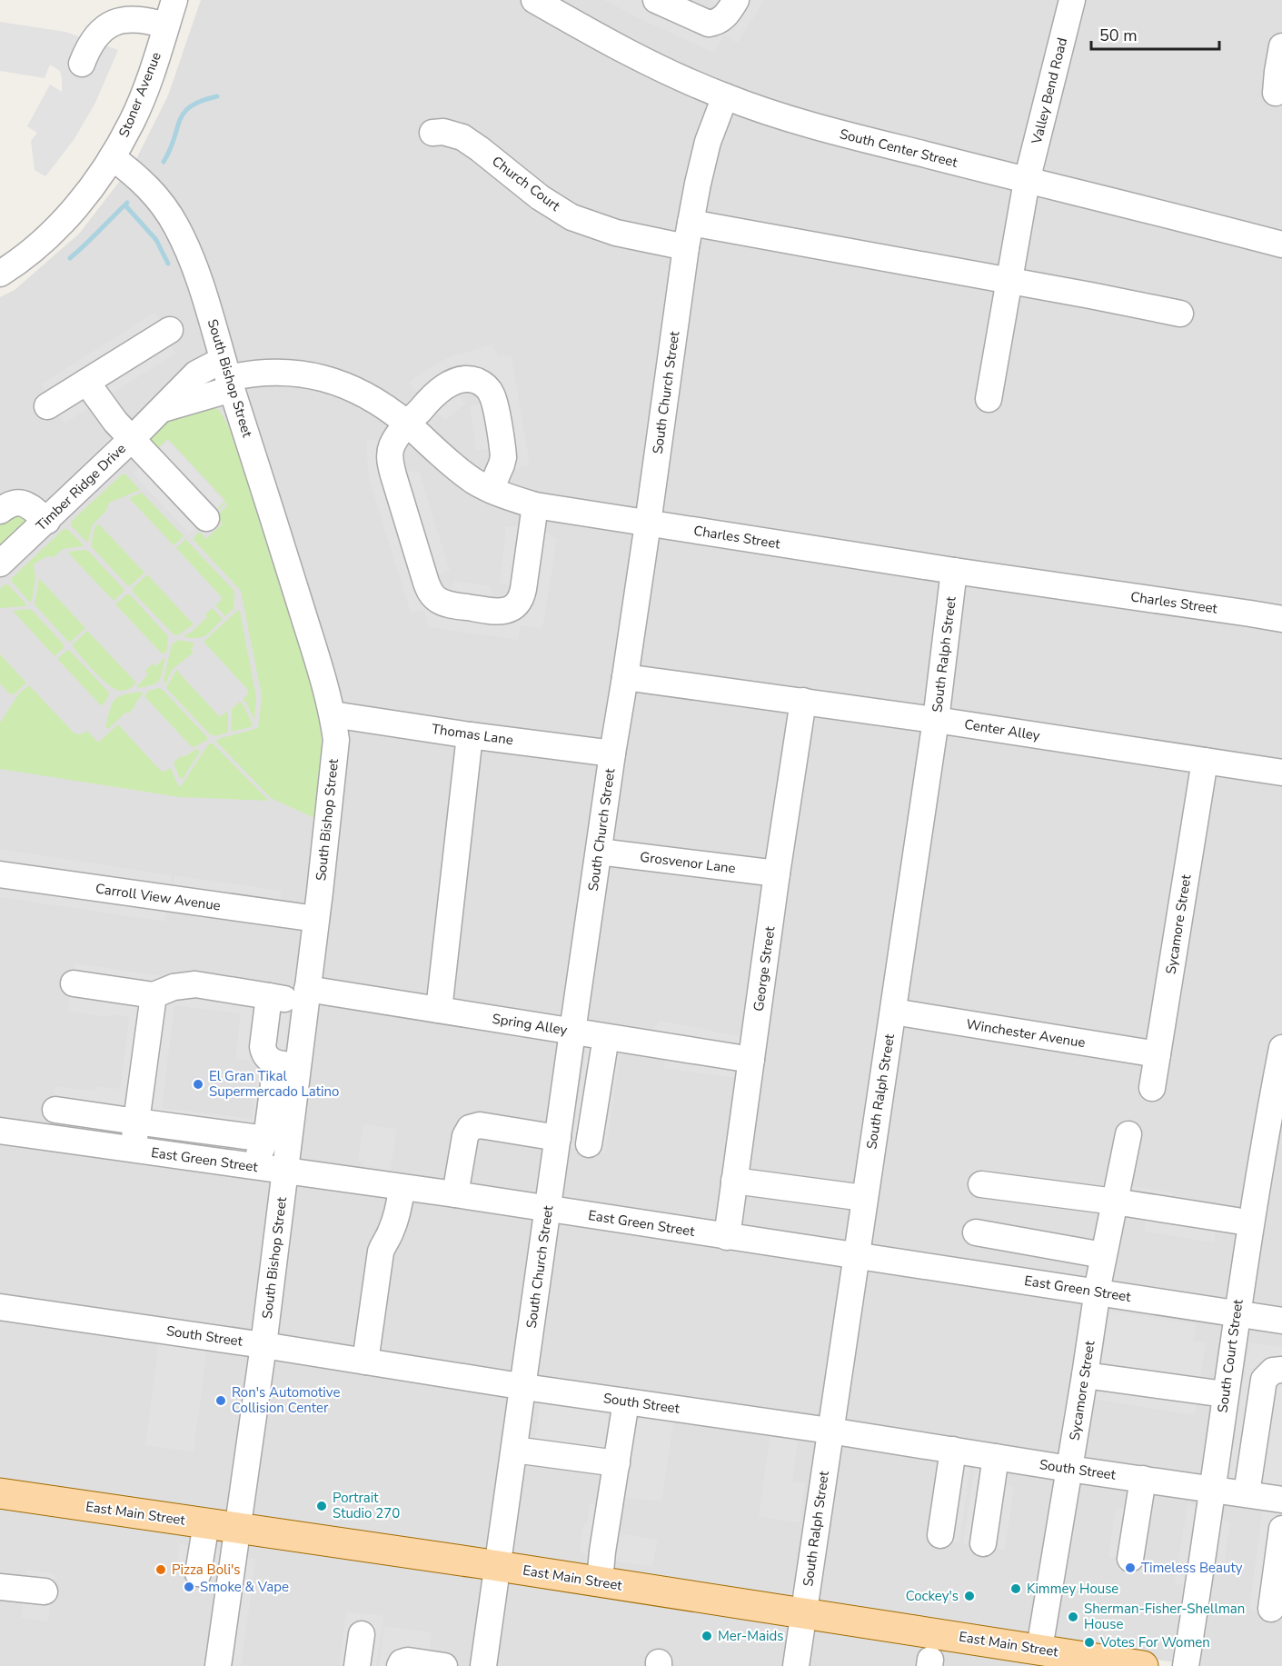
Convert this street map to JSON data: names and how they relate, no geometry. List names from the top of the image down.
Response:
{
  "streets": {
    "main road": ["East Main Street"],
    "street": [
      "Valley Bend Road",
      "Stoner Avenue",
      "South Center Street",
      "Church Court",
      "South Bishop Street",
      "South Church Street",
      "Timber Ridge Drive",
      "Charles Street",
      "South Ralph Street",
      "Center Alley",
      "Thomas Lane",
      "Grosvenor Lane",
      "Carroll View Avenue",
      "Sycamore Street",
      "George Street",
      "Spring Alley",
      "Winchester Avenue",
      "East Green Street",
      "South Street",
      "South Court Street"
    ]
  },
  "crossings": [
    ["Valley Bend Road", "South Center Street"],
    ["Stoner Avenue", "South Bishop Street"],
    ["South Center Street", "South Church Street"],
    ["Church Court", "South Church Street"],
    ["South Bishop Street", "Timber Ridge Drive"],
    ["South Bishop Street", "Charles Street"],
    ["South Bishop Street", "Thomas Lane"],
    ["South Bishop Street", "Carroll View Avenue"],
    ["South Bishop Street", "Spring Alley"],
    ["South Bishop Street", "East Green Street"],
    ["South Bishop Street", "South Street"],
    ["South Bishop Street", "East Main Street"],
    ["South Church Street", "Charles Street"],
    ["South Church Street", "Center Alley"],
    ["South Church Street", "Thomas Lane"],
    ["South Church Street", "Grosvenor Lane"],
    ["South Church Street", "Spring Alley"],
    ["South Church Street", "East Green Street"],
    ["South Church Street", "South Street"],
    ["South Church Street", "East Main Street"],
    ["Timber Ridge Drive", "Charles Street"],
    ["Charles Street", "South Ralph Street"],
    ["South Ralph Street", "Center Alley"],
    ["South Ralph Street", "Winchester Avenue"],
    ["South Ralph Street", "East Green Street"],
    ["South Ralph Street", "South Street"],
    ["South Ralph Street", "East Main Street"],
    ["Center Alley", "Sycamore Street"],
    ["Center Alley", "George Street"],
    ["Grosvenor Lane", "George Street"],
    ["Sycamore Street", "Winchester Avenue"],
    ["Sycamore Street", "East Green Street"],
    ["Sycamore Street", "South Street"],
    ["Sycamore Street", "East Main Street"],
    ["George Street", "Spring Alley"],
    ["George Street", "East Green Street"],
    ["East Green Street", "South Court Street"],
    ["South Street", "South Court Street"]
  ],
  "places": [
    "El Gran Tikal Supermercado Latino",
    "Ron's Automotive Collision Center",
    "Portrait Studio 270",
    "Timeless Beauty",
    "Pizza Boli's",
    "Smoke & Vape",
    "Kimmey House",
    "Cockey's",
    "Sherman-Fisher-Shellman House",
    "Mer-Maids",
    "Votes For Women"
  ],
  "scale_bar": "50 m"
}
